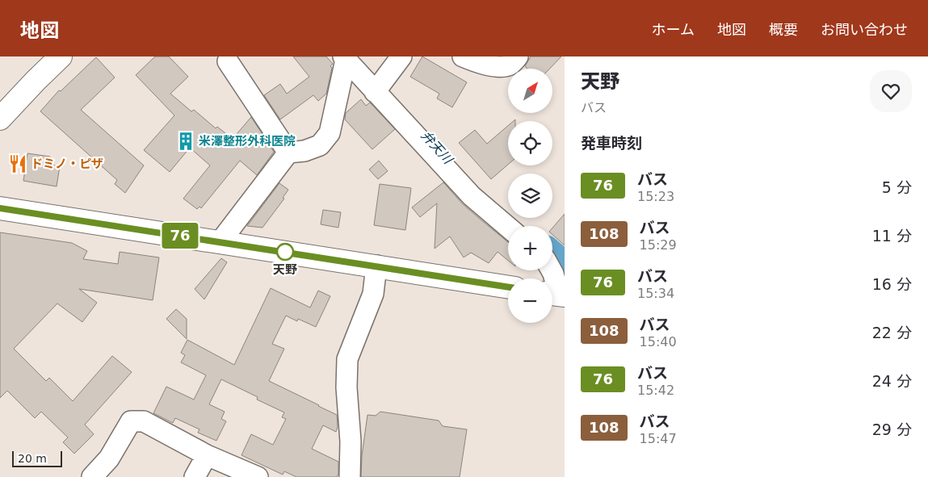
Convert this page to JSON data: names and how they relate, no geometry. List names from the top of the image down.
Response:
{
  "water": ["弁天川"],
  "places": {
    "building": ["米澤整形外科医院"],
    "restaurant": ["ドミノ・ピザ"],
    "other": ["天野"]
  },
  "lines": ["bus line 76"],
  "scale_bar": "20 m",
  "north": "top right",
  "page": {
    "header": "地図",
    "nav": [
      "ホーム",
      "地図",
      "概要",
      "お問い合わせ"
    ],
    "on_map": "76",
    "heading": [
      ["天野", "バス"],
      "発車時刻"
    ],
    "map_buttons": ["+", "−"],
    "list": [
      {
        "mark": "76",
        "name": "バス",
        "note": "15:23",
        "value": "5 分"
      },
      {
        "mark": "108",
        "name": "バス",
        "note": "15:29",
        "value": "11 分"
      },
      {
        "mark": "76",
        "name": "バス",
        "note": "15:34",
        "value": "16 分"
      },
      {
        "mark": "108",
        "name": "バス",
        "note": "15:40",
        "value": "22 分"
      },
      {
        "mark": "76",
        "name": "バス",
        "note": "15:42",
        "value": "24 分"
      },
      {
        "mark": "108",
        "name": "バス",
        "note": "15:47",
        "value": "29 分"
      }
    ],
    "scale": "20 m"
  }
}
